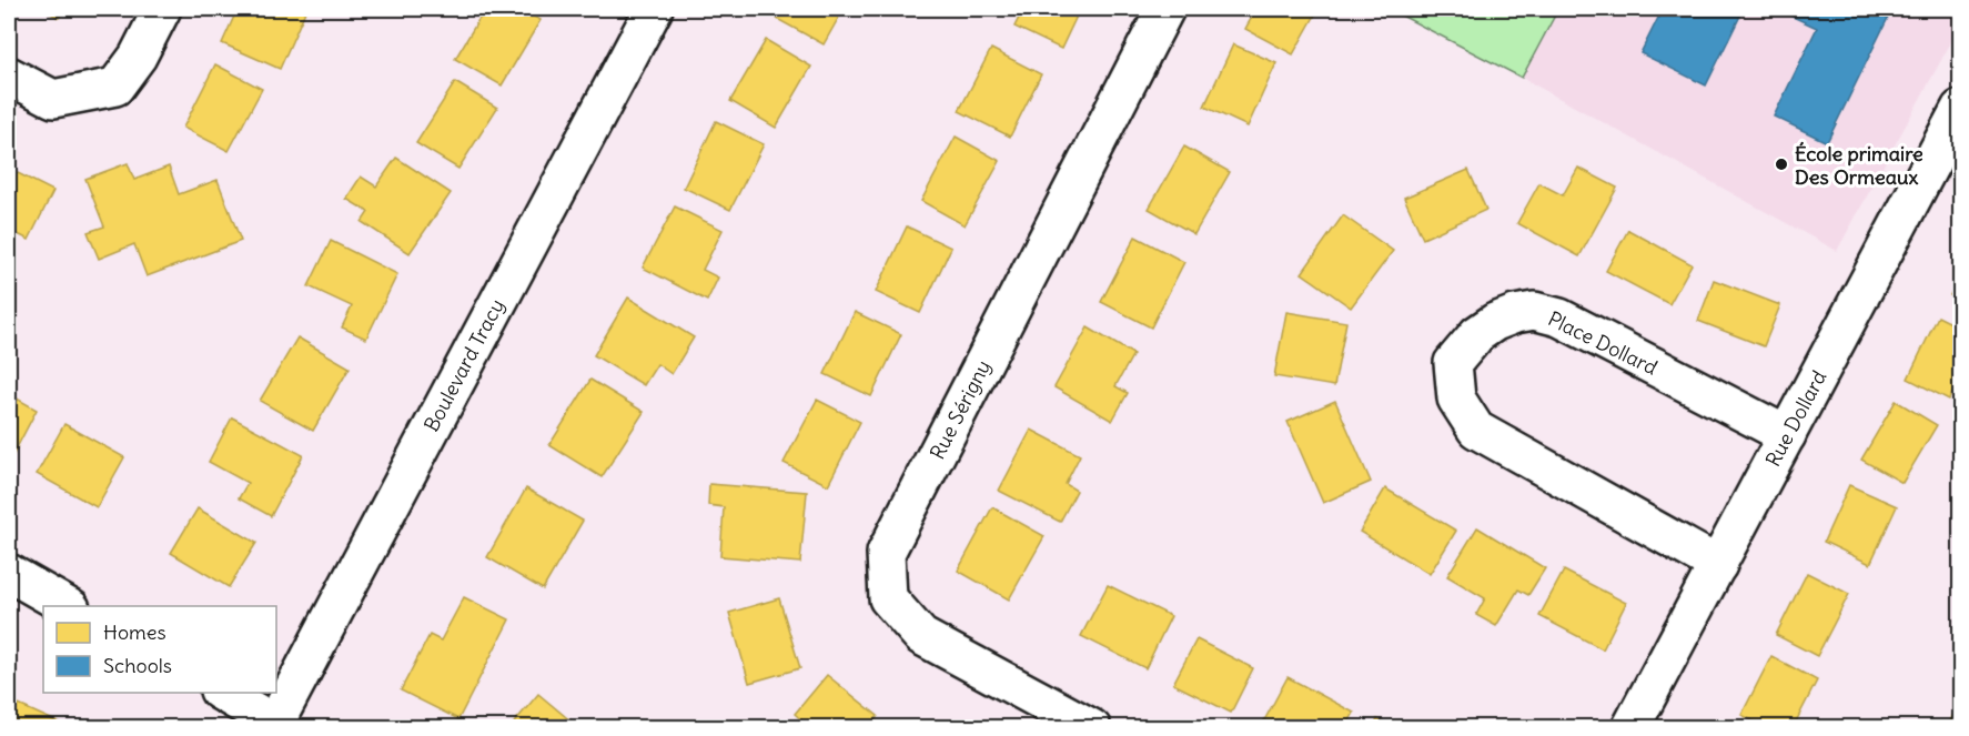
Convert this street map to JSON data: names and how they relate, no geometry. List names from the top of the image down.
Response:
{
  "streets": {
    "street": [
      "Place Dollard",
      "Boulevard Tracy",
      "Rue Sérigny",
      "Rue Dollard"
    ]
  },
  "crossings": [
    ["Place Dollard", "Rue Dollard"]
  ],
  "places": ["École primaire Des Ormeaux"],
  "legend": ["Homes", "Schools"]
}
